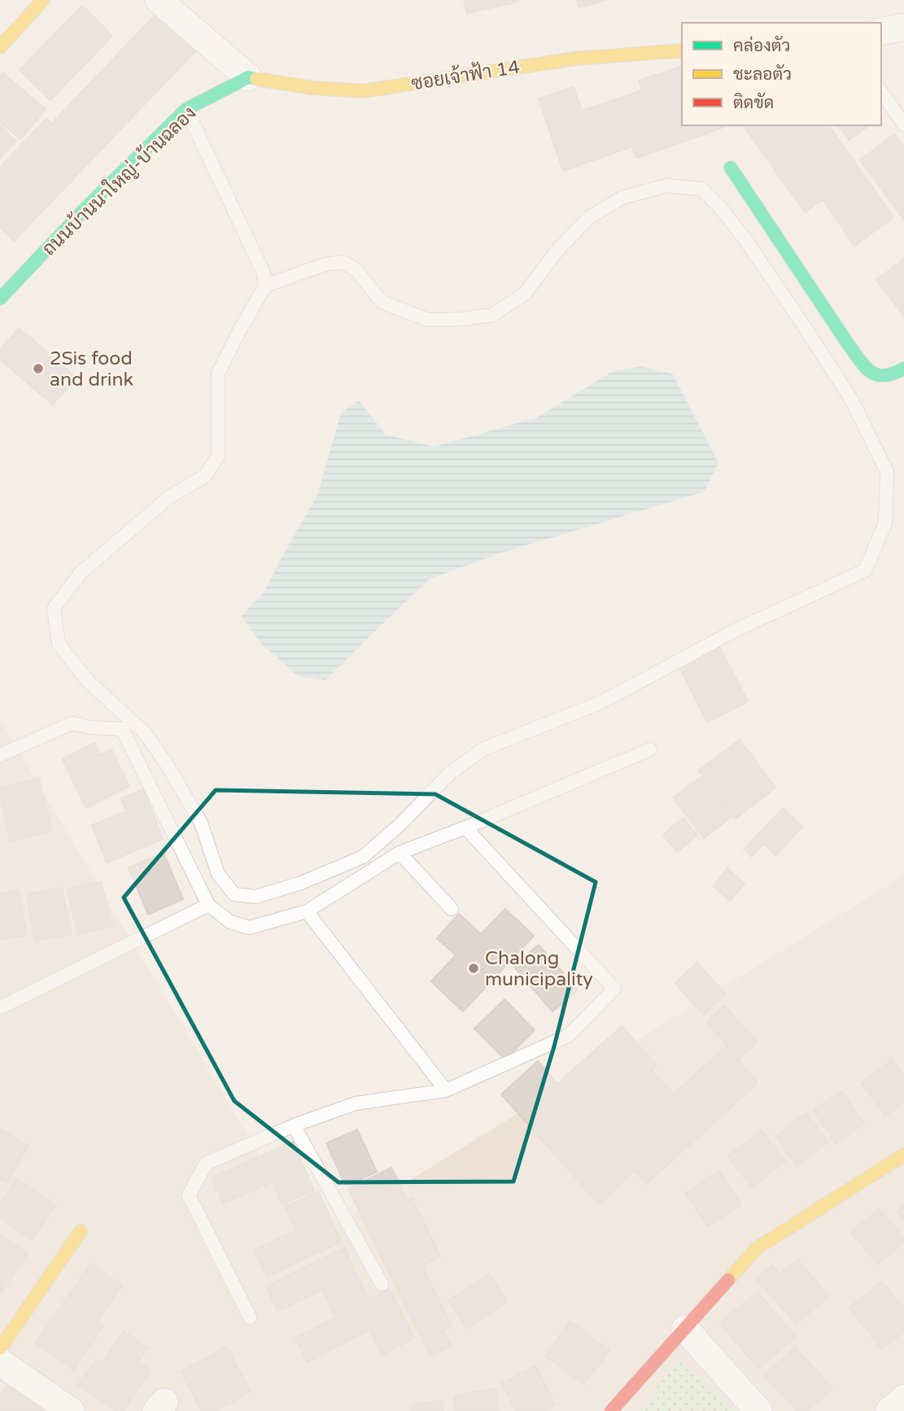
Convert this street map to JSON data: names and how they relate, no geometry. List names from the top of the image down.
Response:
{
  "streets": {
    "street": ["ซอยเจ้าฟ้า 14", "ถนนบ้านนาใหญ่-บ้านฉลอง"]
  },
  "crossings": [
    ["ซอยเจ้าฟ้า 14", "ถนนบ้านนาใหญ่-บ้านฉลอง"]
  ],
  "places": ["2Sis food and drink", "Chalong municipality"],
  "legend": ["คล่องตัว", "ชะลอตัว", "ติดขัด"]
}
